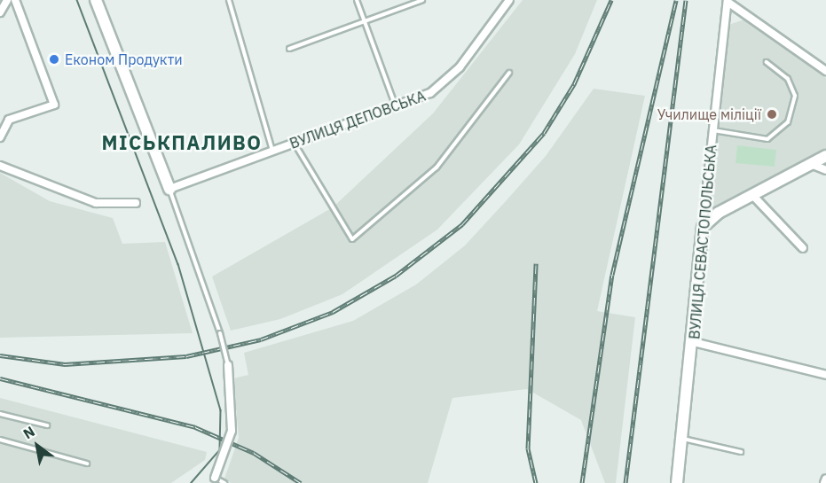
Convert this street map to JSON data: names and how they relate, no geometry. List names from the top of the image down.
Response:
{
  "streets": {
    "street": ["ВУЛИЦЯ ДЕПОВСЬКА", "ВУЛИЦЯ СЕВАСТОПОЛЬСЬКА"]
  },
  "districts": ["МІСЬКПАЛИВО"],
  "places": ["Економ Продукти", "Училище міліції"],
  "north": "top left"
}
